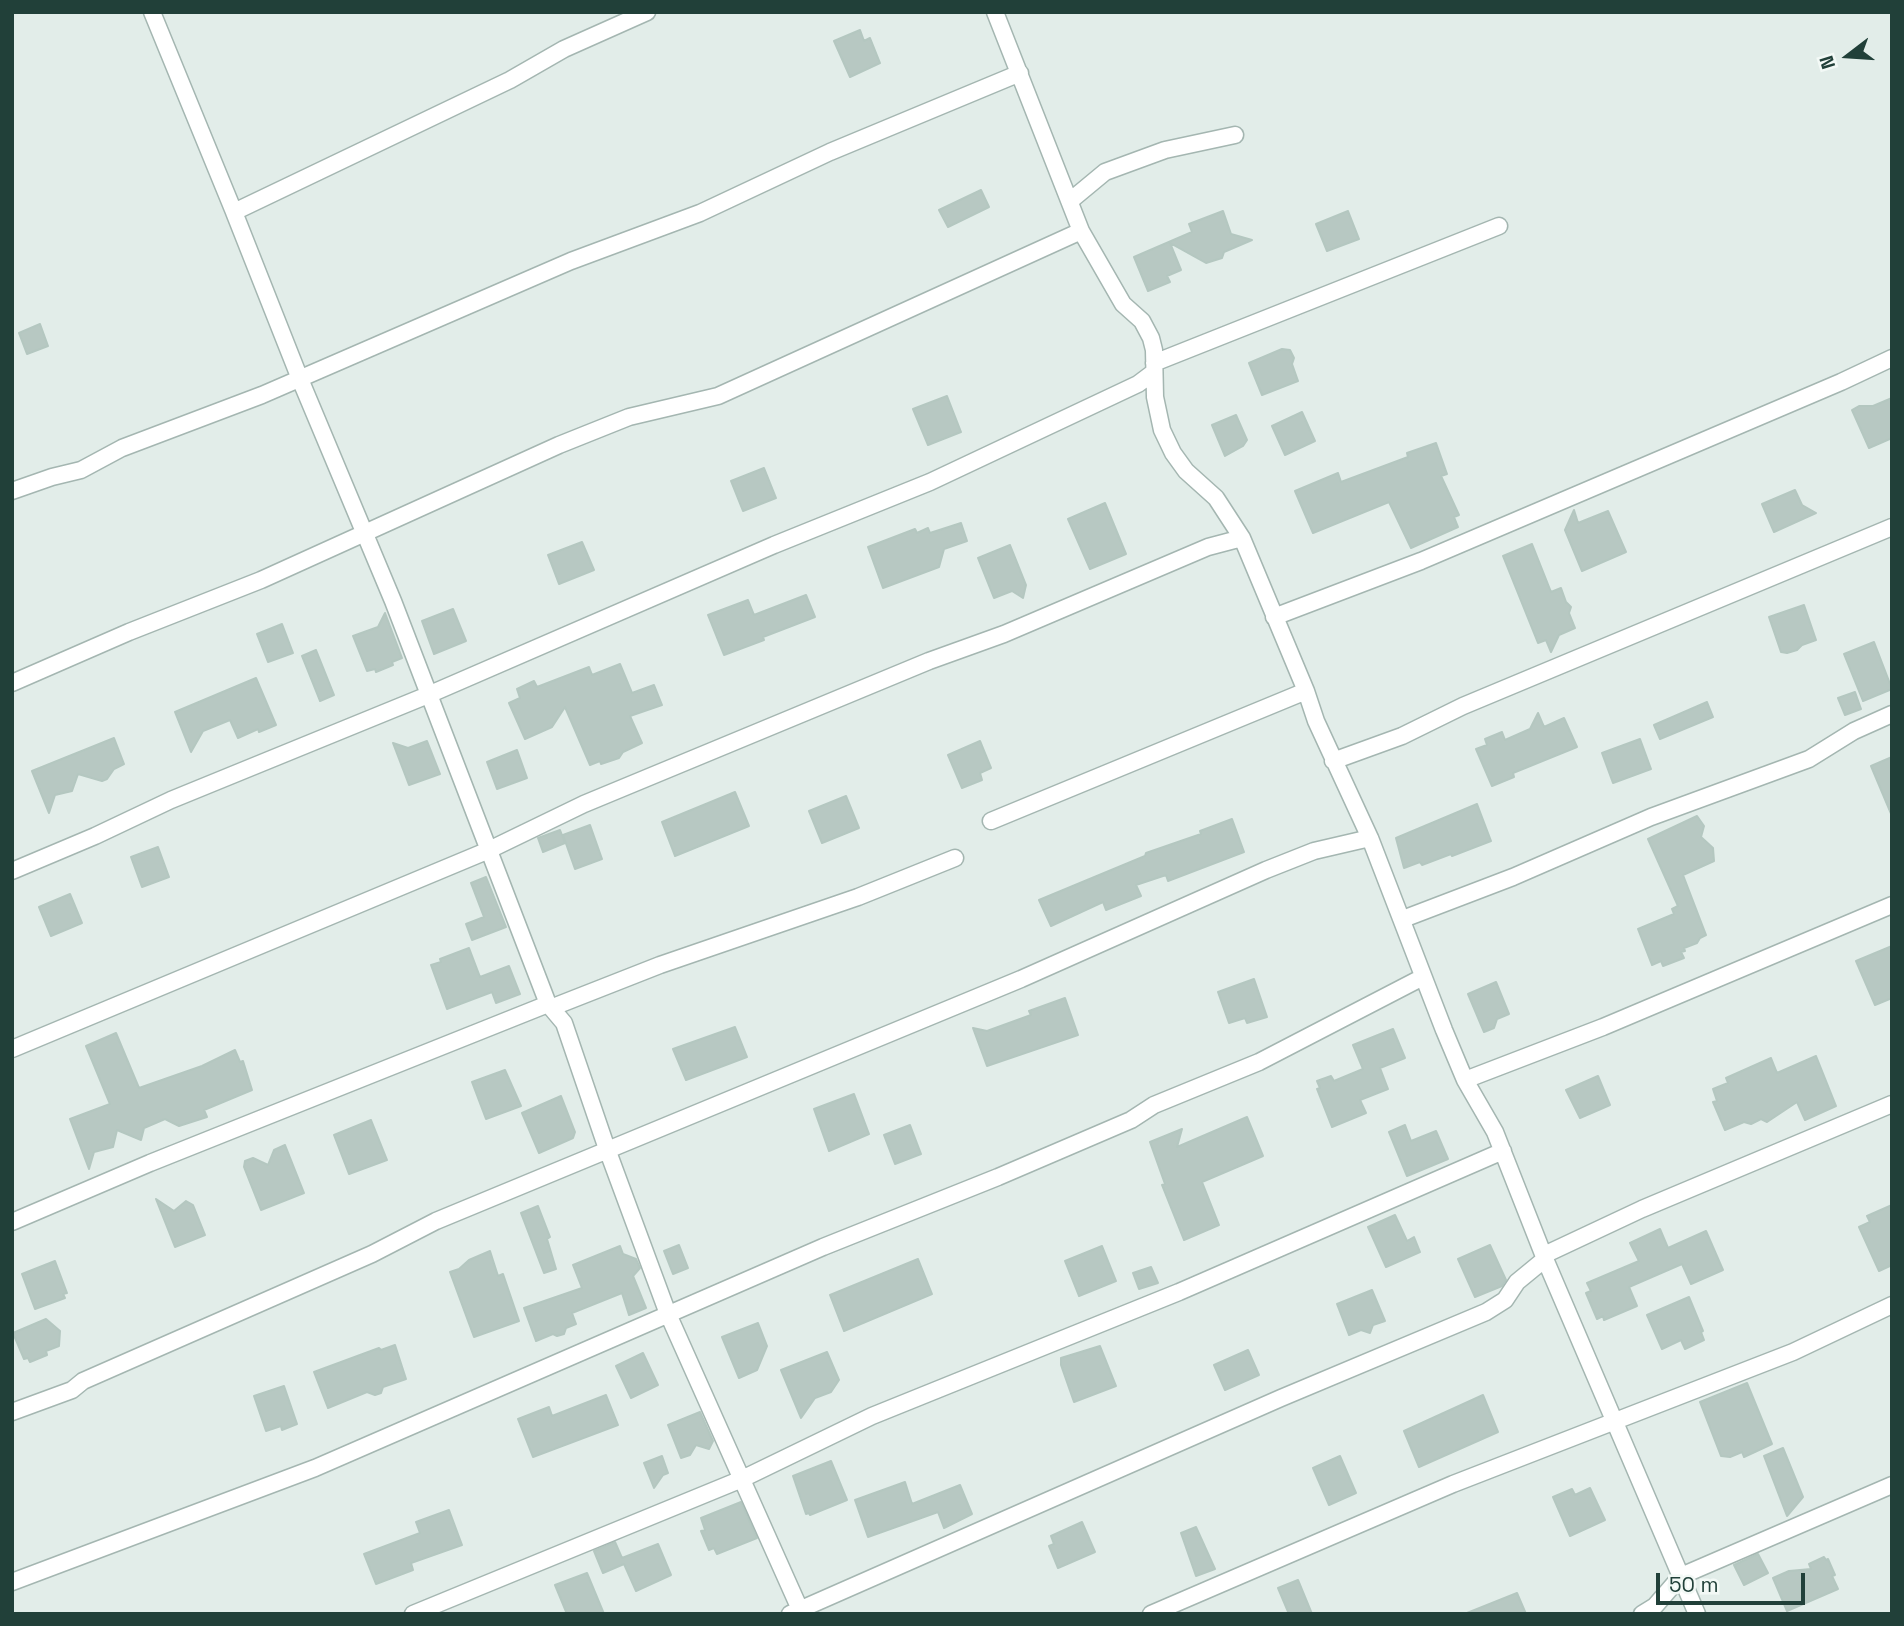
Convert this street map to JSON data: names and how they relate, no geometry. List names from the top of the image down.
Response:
{
  "scale_bar": "50 m",
  "north": "left"
}
